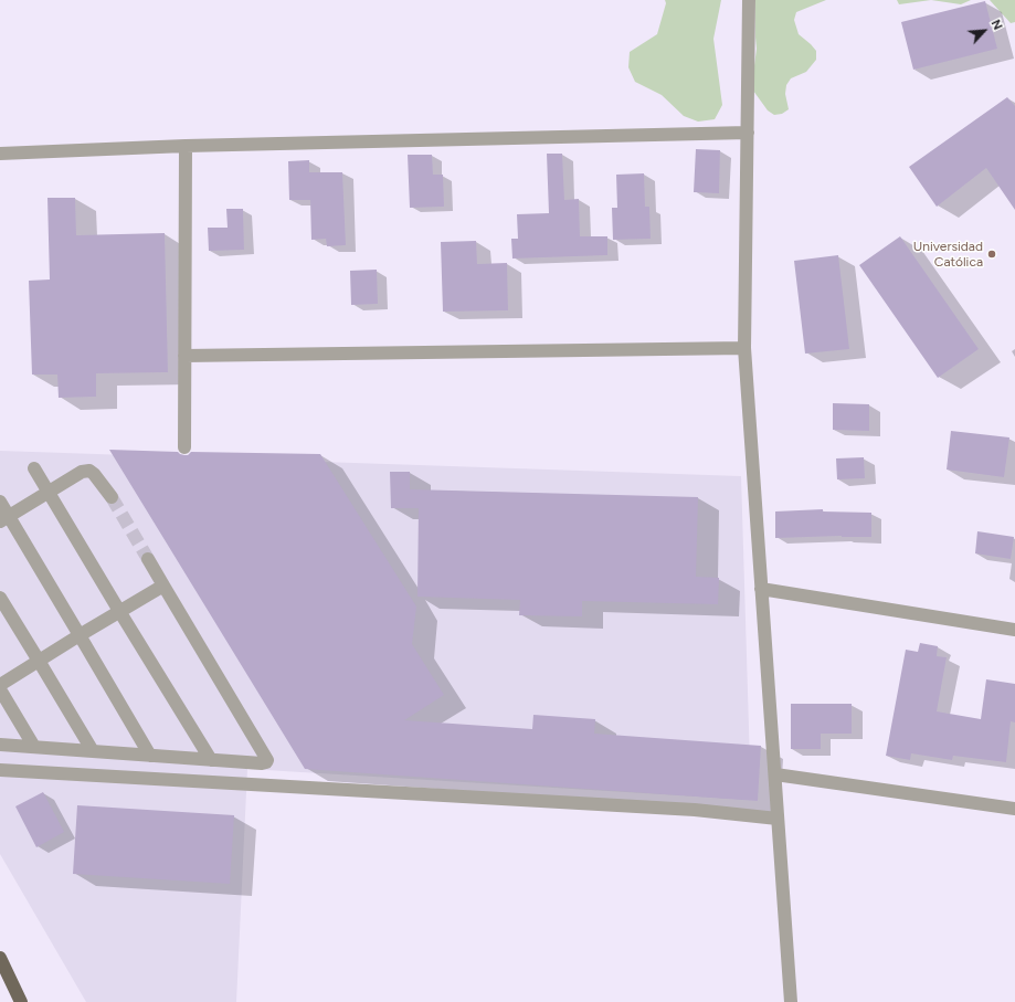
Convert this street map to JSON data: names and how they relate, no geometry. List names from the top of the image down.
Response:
{
  "places": ["Universidad Católica"],
  "north": "top right"
}
